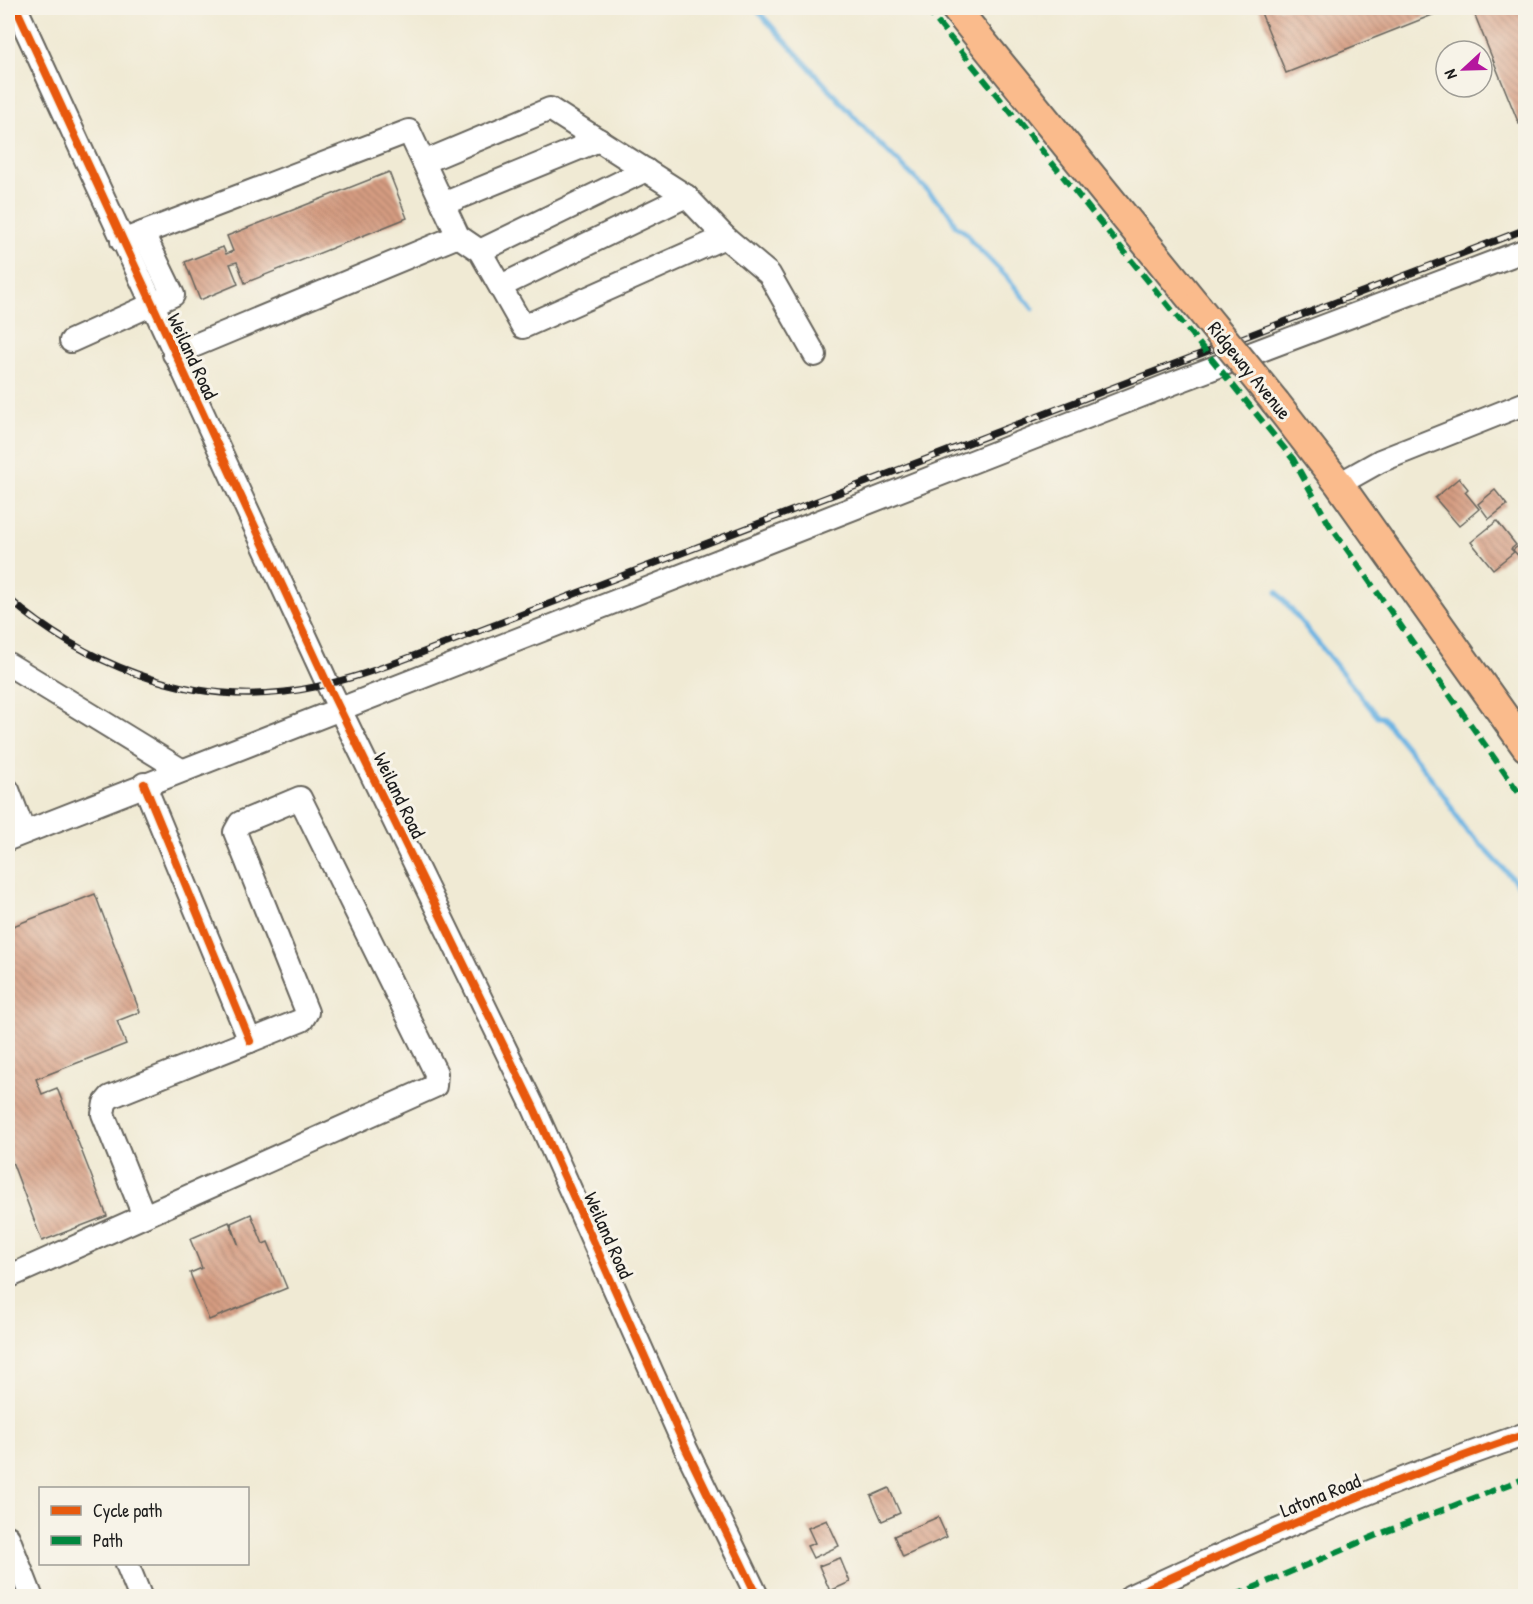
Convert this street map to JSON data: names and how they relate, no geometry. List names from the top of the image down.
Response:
{
  "streets": {
    "main road": ["Ridgeway Avenue"],
    "street": ["Weiland Road", "Latona Road"]
  },
  "legend": ["Cycle path", "Path"],
  "north": "left"
}
